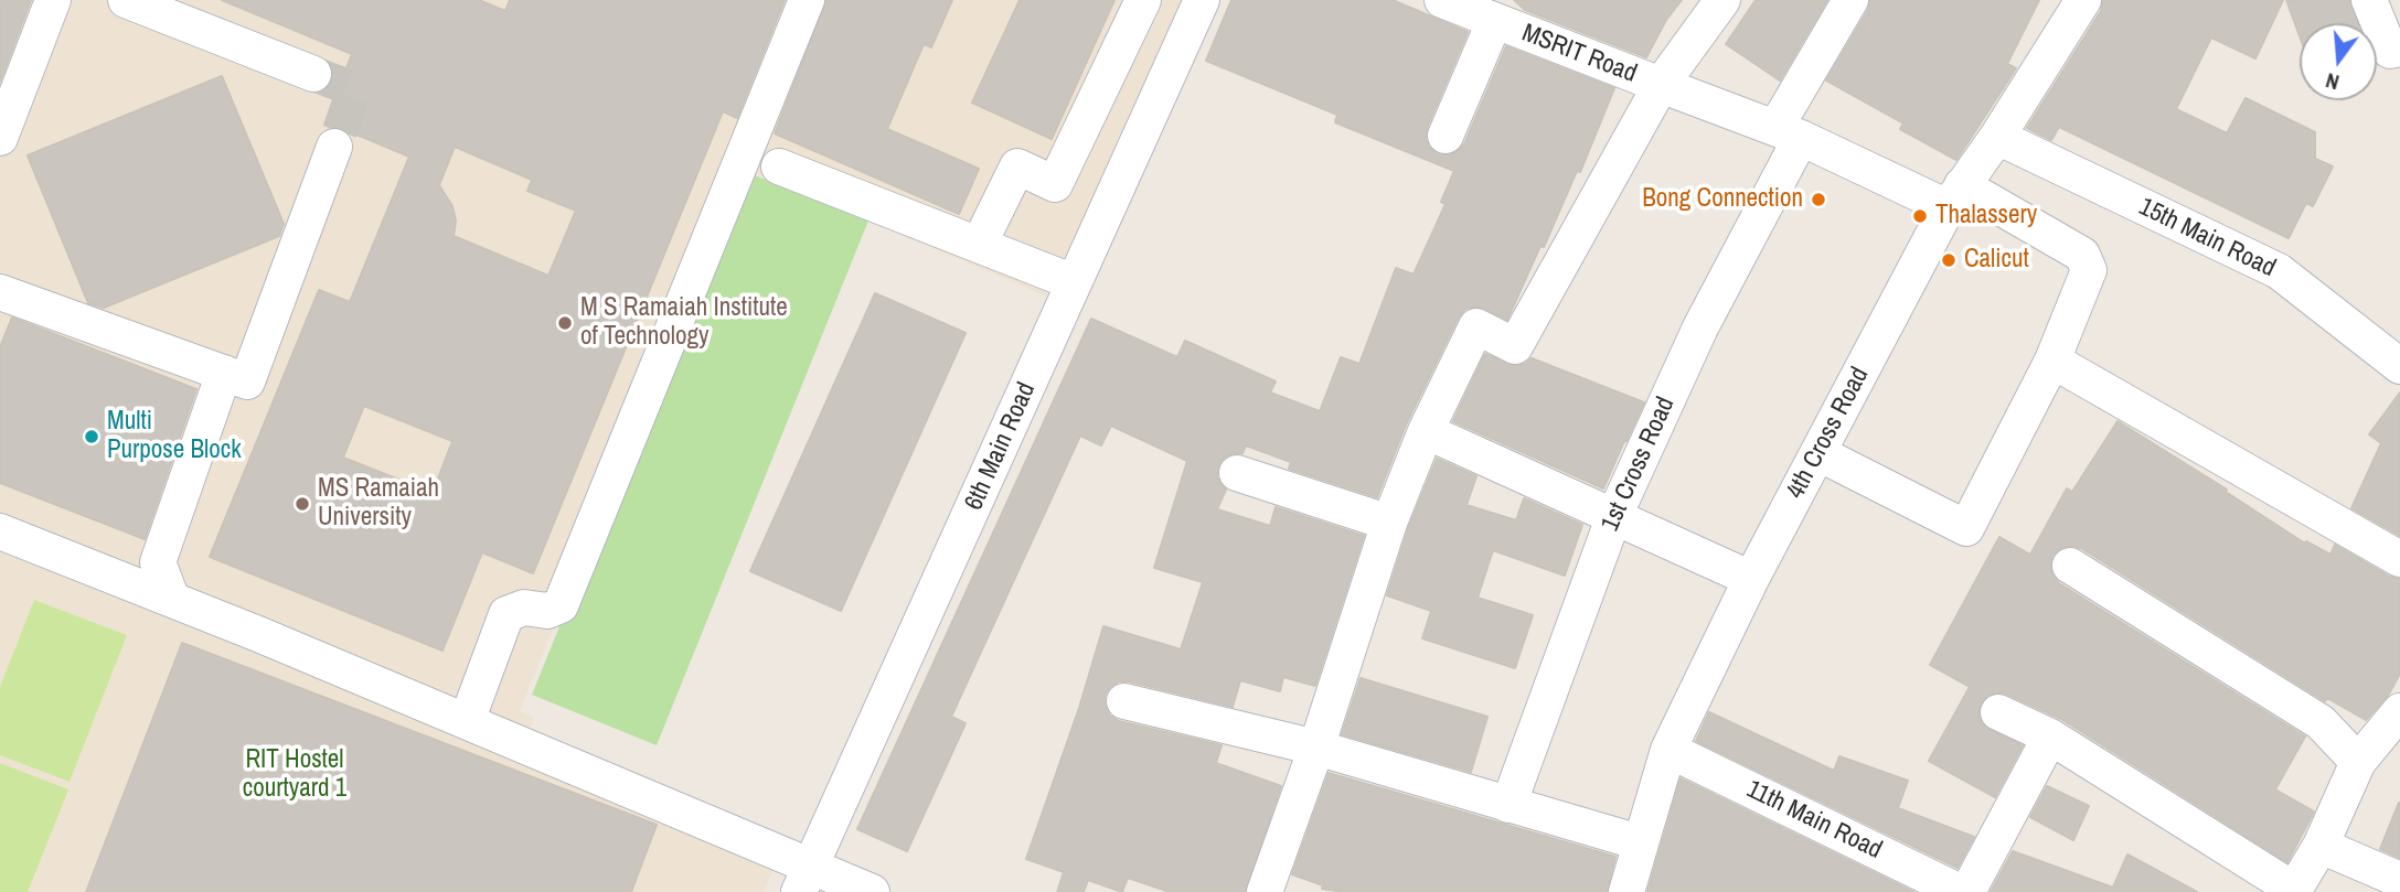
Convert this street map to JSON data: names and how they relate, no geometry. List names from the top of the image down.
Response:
{
  "streets": {
    "street": [
      "MSRIT Road",
      "15th Main Road",
      "4th Cross Road",
      "6th Main Road",
      "1st Cross Road",
      "11th Main Road"
    ]
  },
  "crossings": [
    ["15th Main Road", "4th Cross Road"],
    ["4th Cross Road", "11th Main Road"]
  ],
  "parks": ["RIT Hostel courtyard 1"],
  "places": [
    "Bong Connection",
    "Thalassery",
    "Calicut",
    "M S Ramaiah Institute of Technology",
    "Multi Purpose Block",
    "MS Ramaiah University"
  ],
  "north": "bottom"
}
